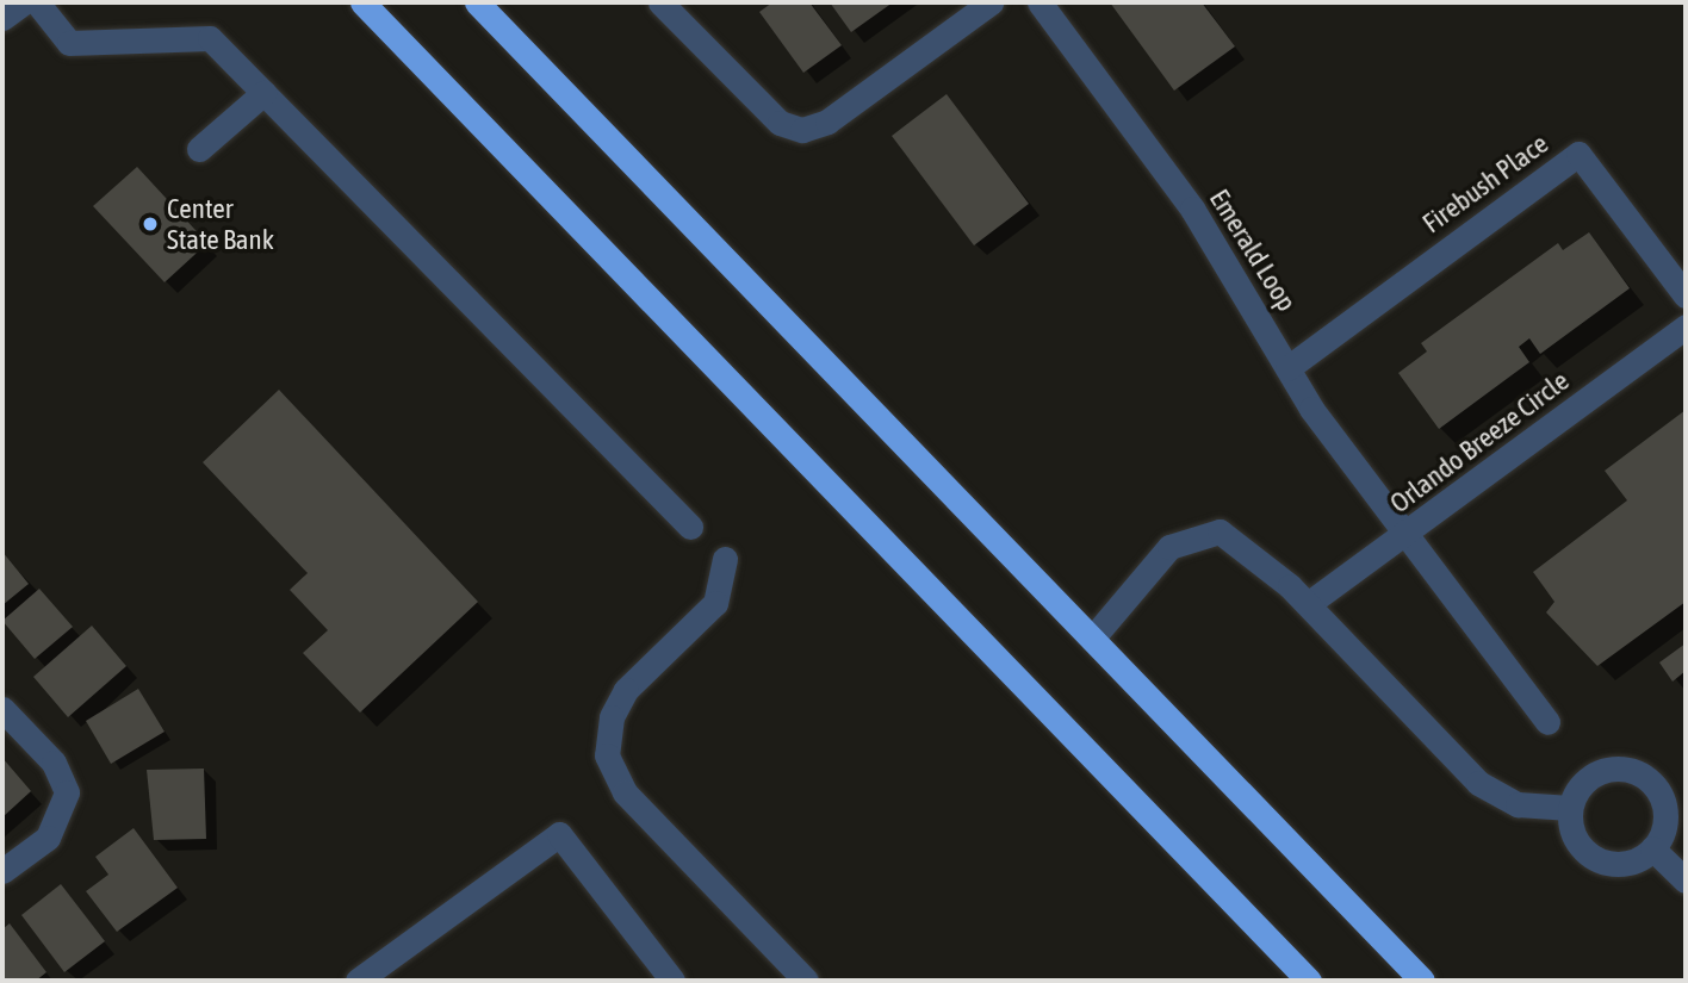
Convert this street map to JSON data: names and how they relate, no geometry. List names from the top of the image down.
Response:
{
  "streets": {
    "street": ["Firebush Place", "Emerald Loop", "Orlando Breeze Circle"]
  },
  "crossings": [
    ["Firebush Place", "Emerald Loop"],
    ["Emerald Loop", "Orlando Breeze Circle"]
  ],
  "places": ["Center State Bank"]
}
